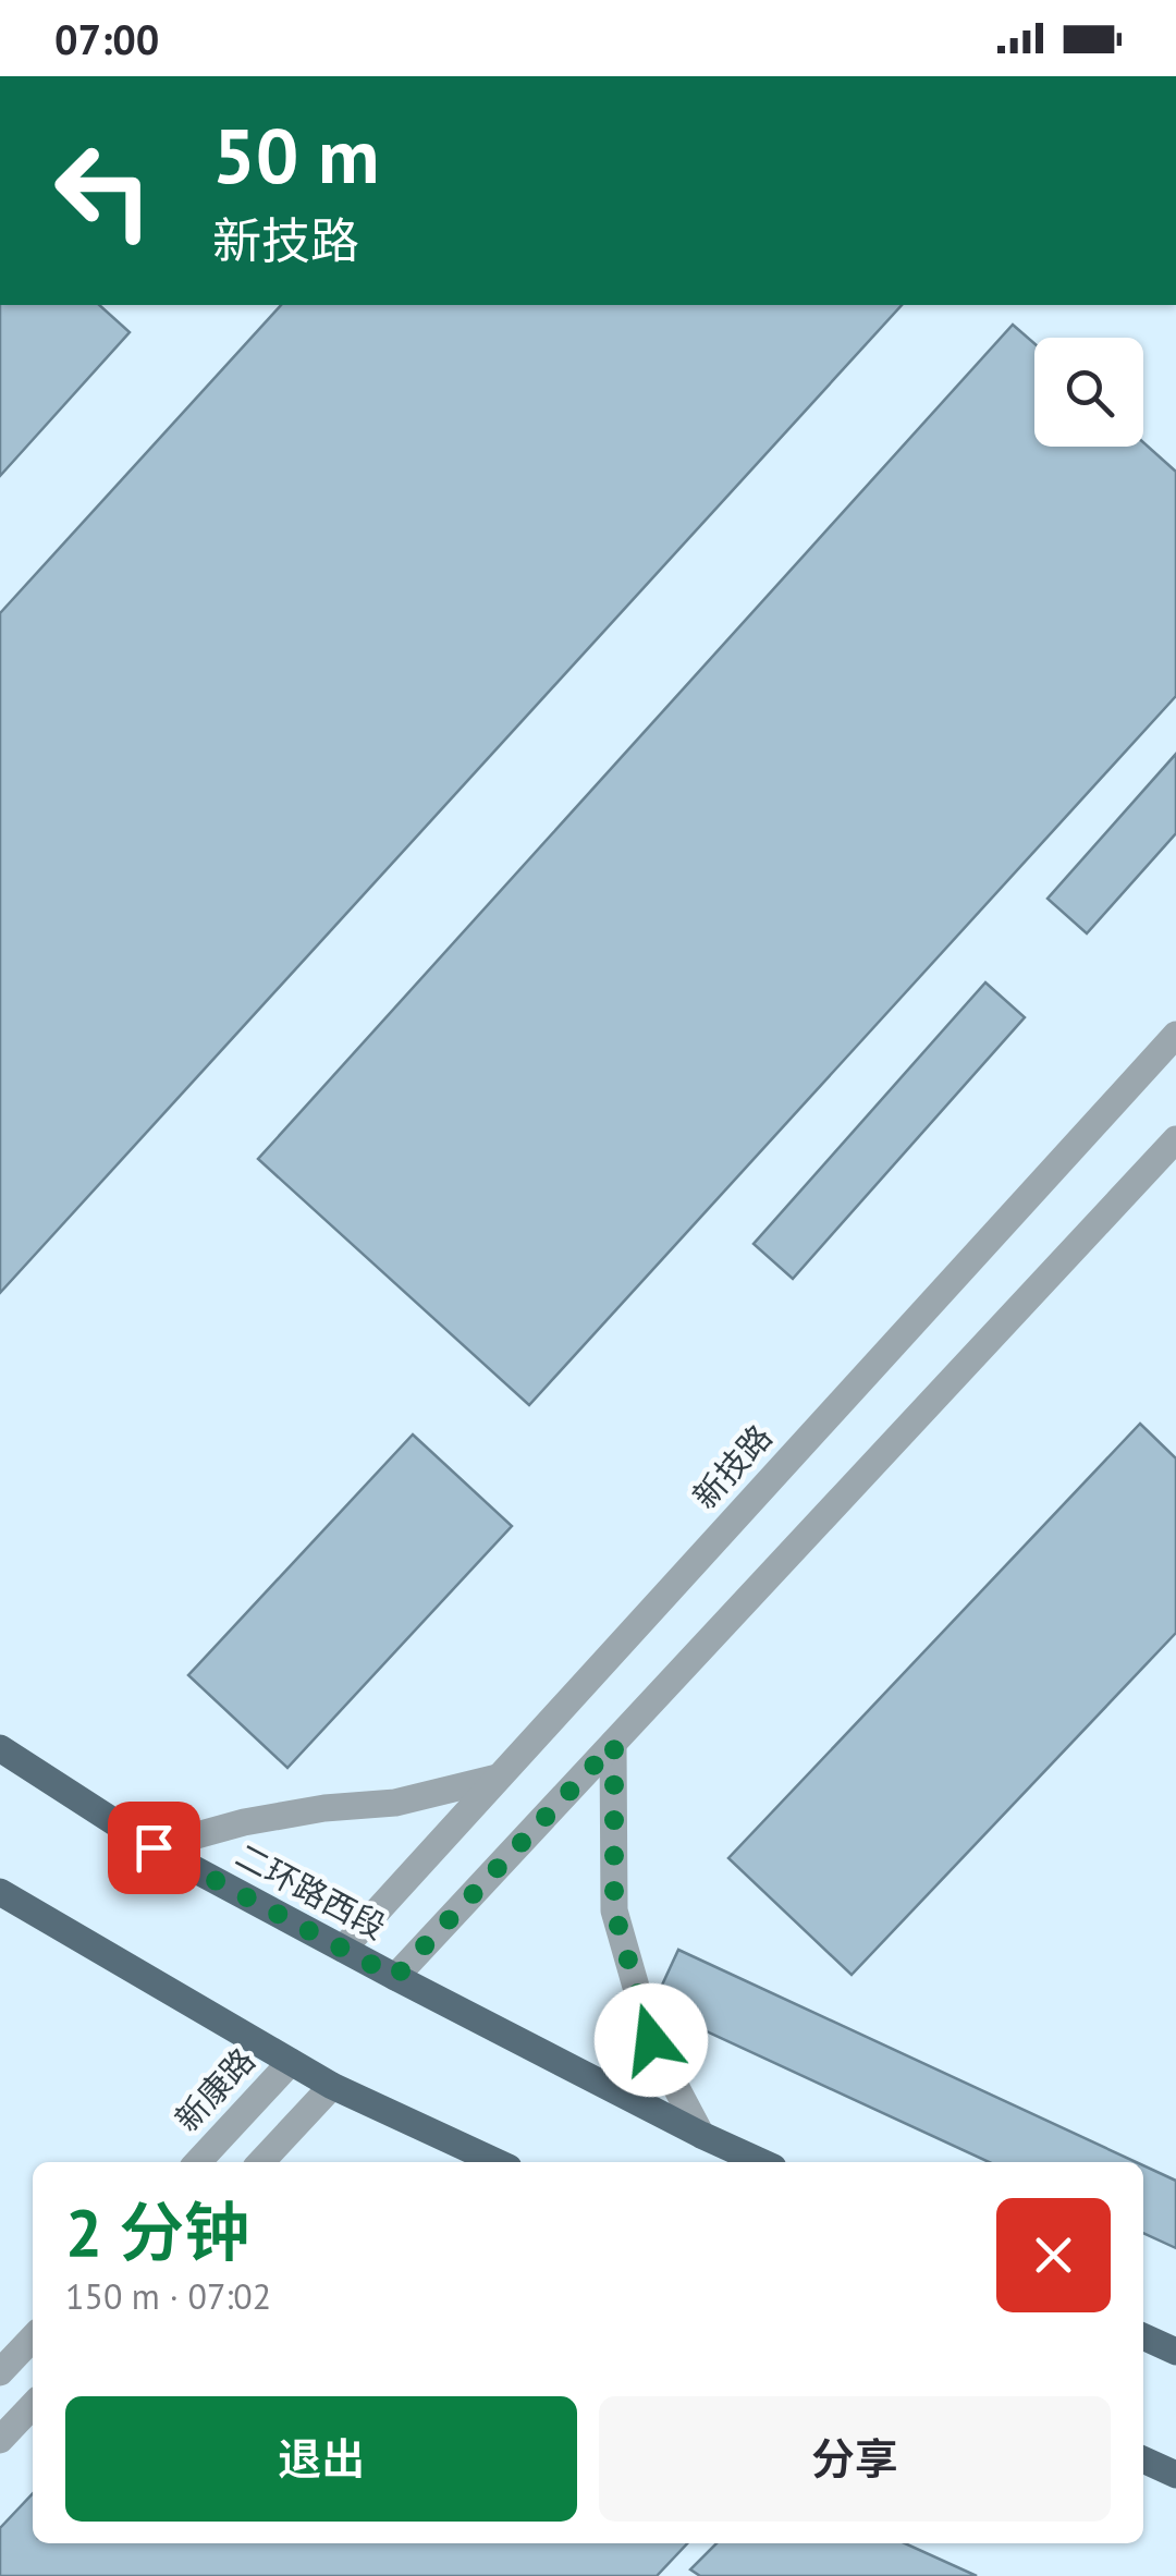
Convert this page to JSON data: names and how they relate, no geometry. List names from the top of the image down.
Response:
{
  "streets": {
    "main road": ["二环路西段"],
    "street": ["新技路", "新康路"]
  },
  "crossings": [
    ["新技路", "二环路西段"]
  ],
  "page": {
    "status": "07:00",
    "turn": ["50 m", "新技路"],
    "heading": ["2 分钟", "150 m · 07:02"],
    "buttons": ["退出", "分享"]
  }
}
